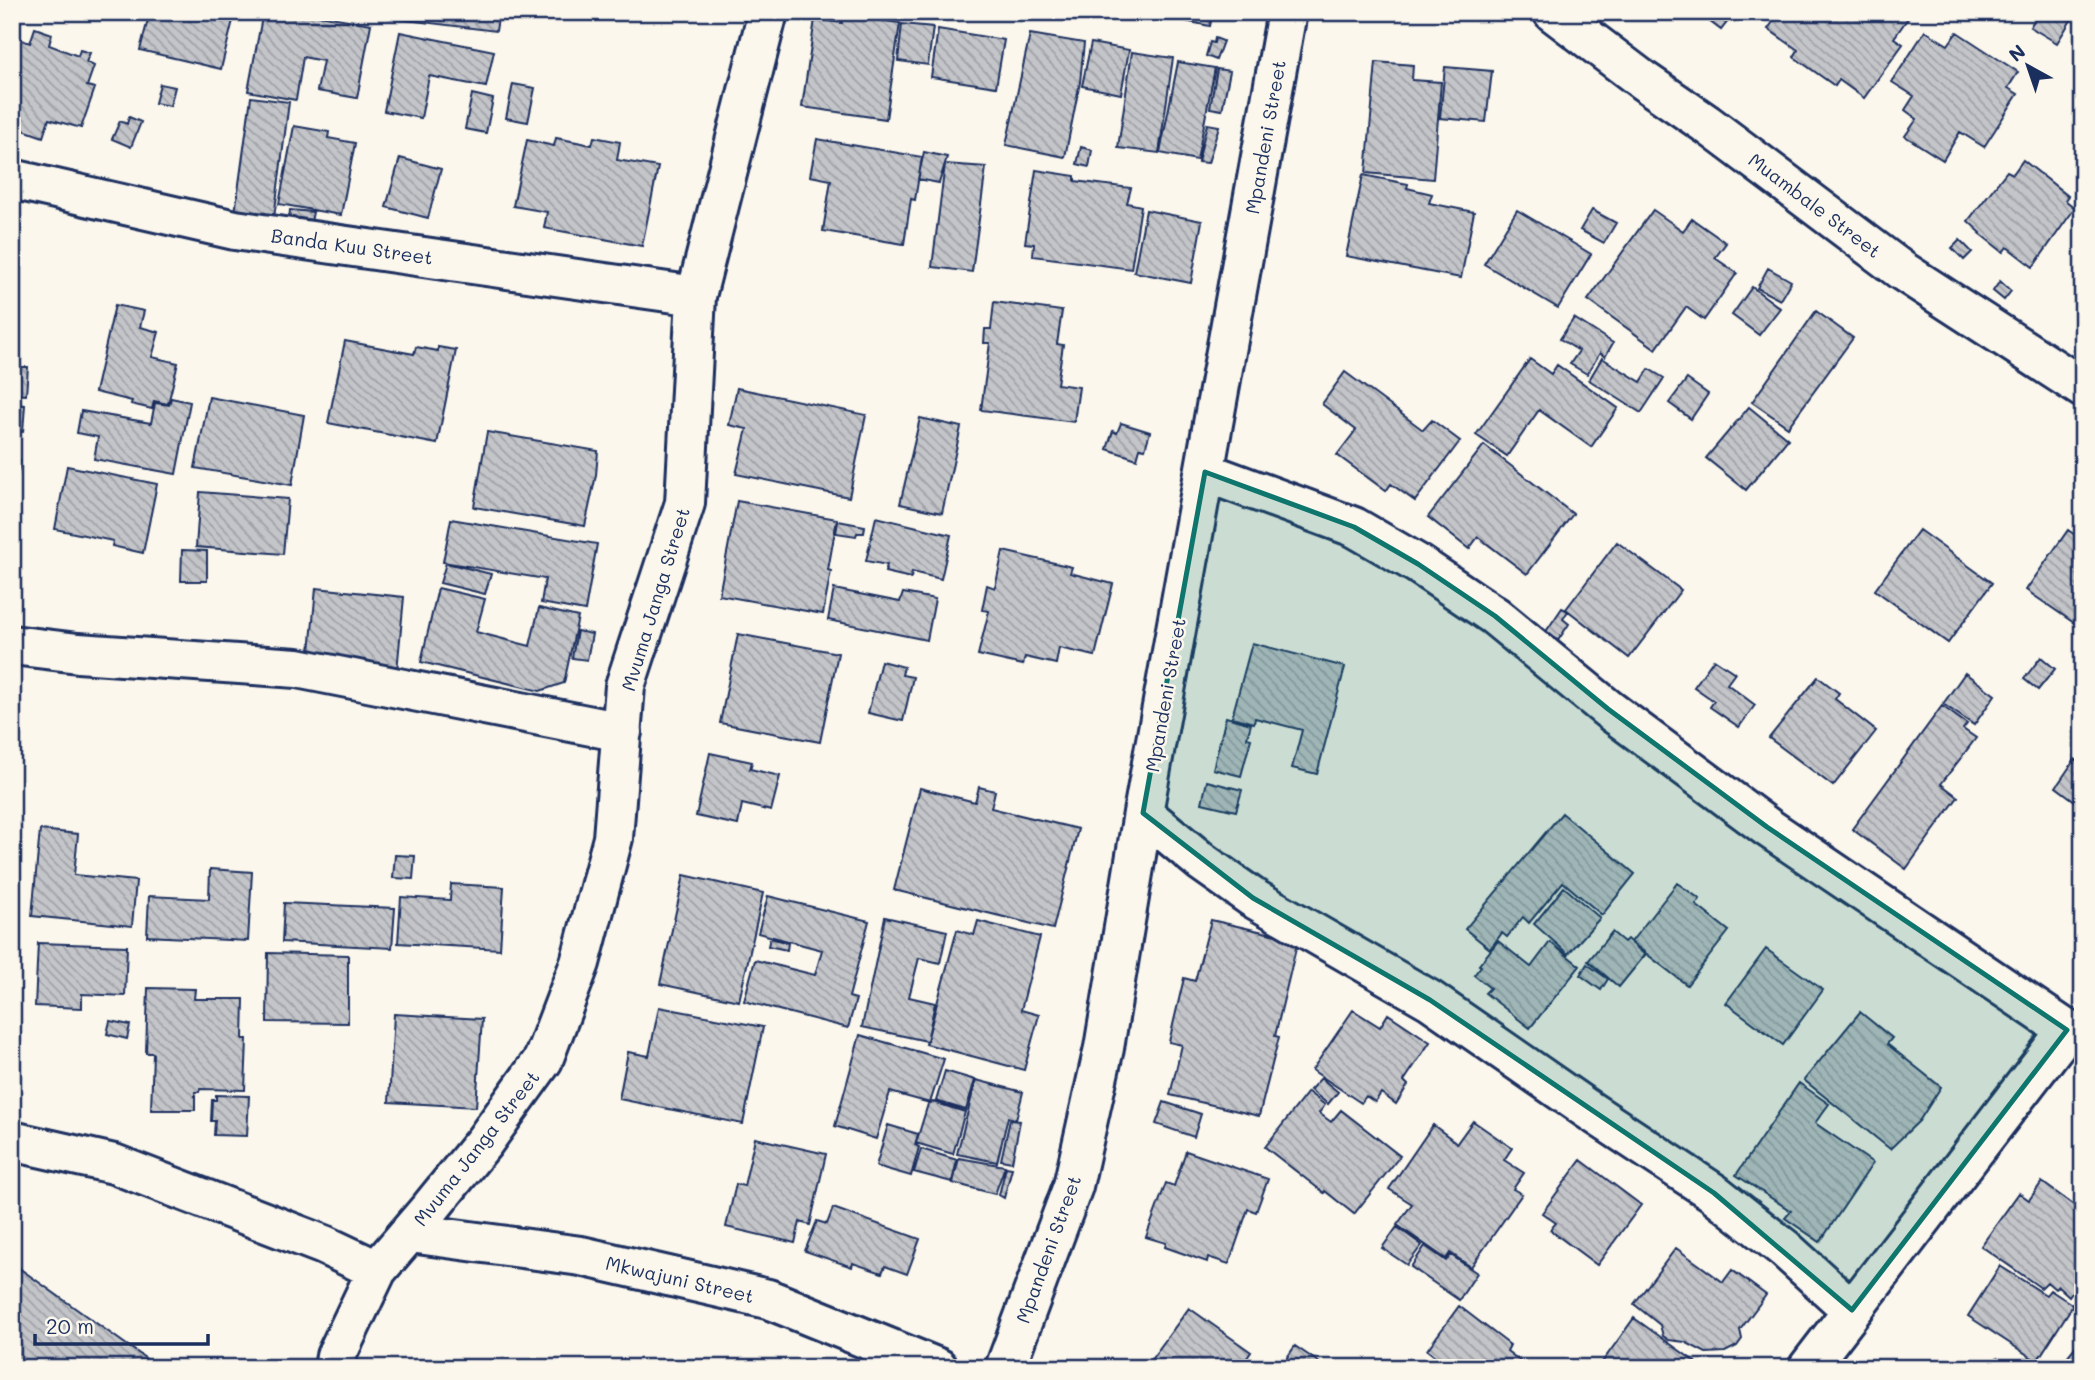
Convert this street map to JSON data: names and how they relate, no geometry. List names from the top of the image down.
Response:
{
  "streets": {
    "street": [
      "Mpandeni Street",
      "Muambale Street",
      "Banda Kuu Street",
      "Mvuma Janga Street",
      "Mkwajuni Street"
    ]
  },
  "crossings": [
    ["Banda Kuu Street", "Mvuma Janga Street"],
    ["Mvuma Janga Street", "Mkwajuni Street"]
  ],
  "scale_bar": "20 m",
  "north": "top left"
}
